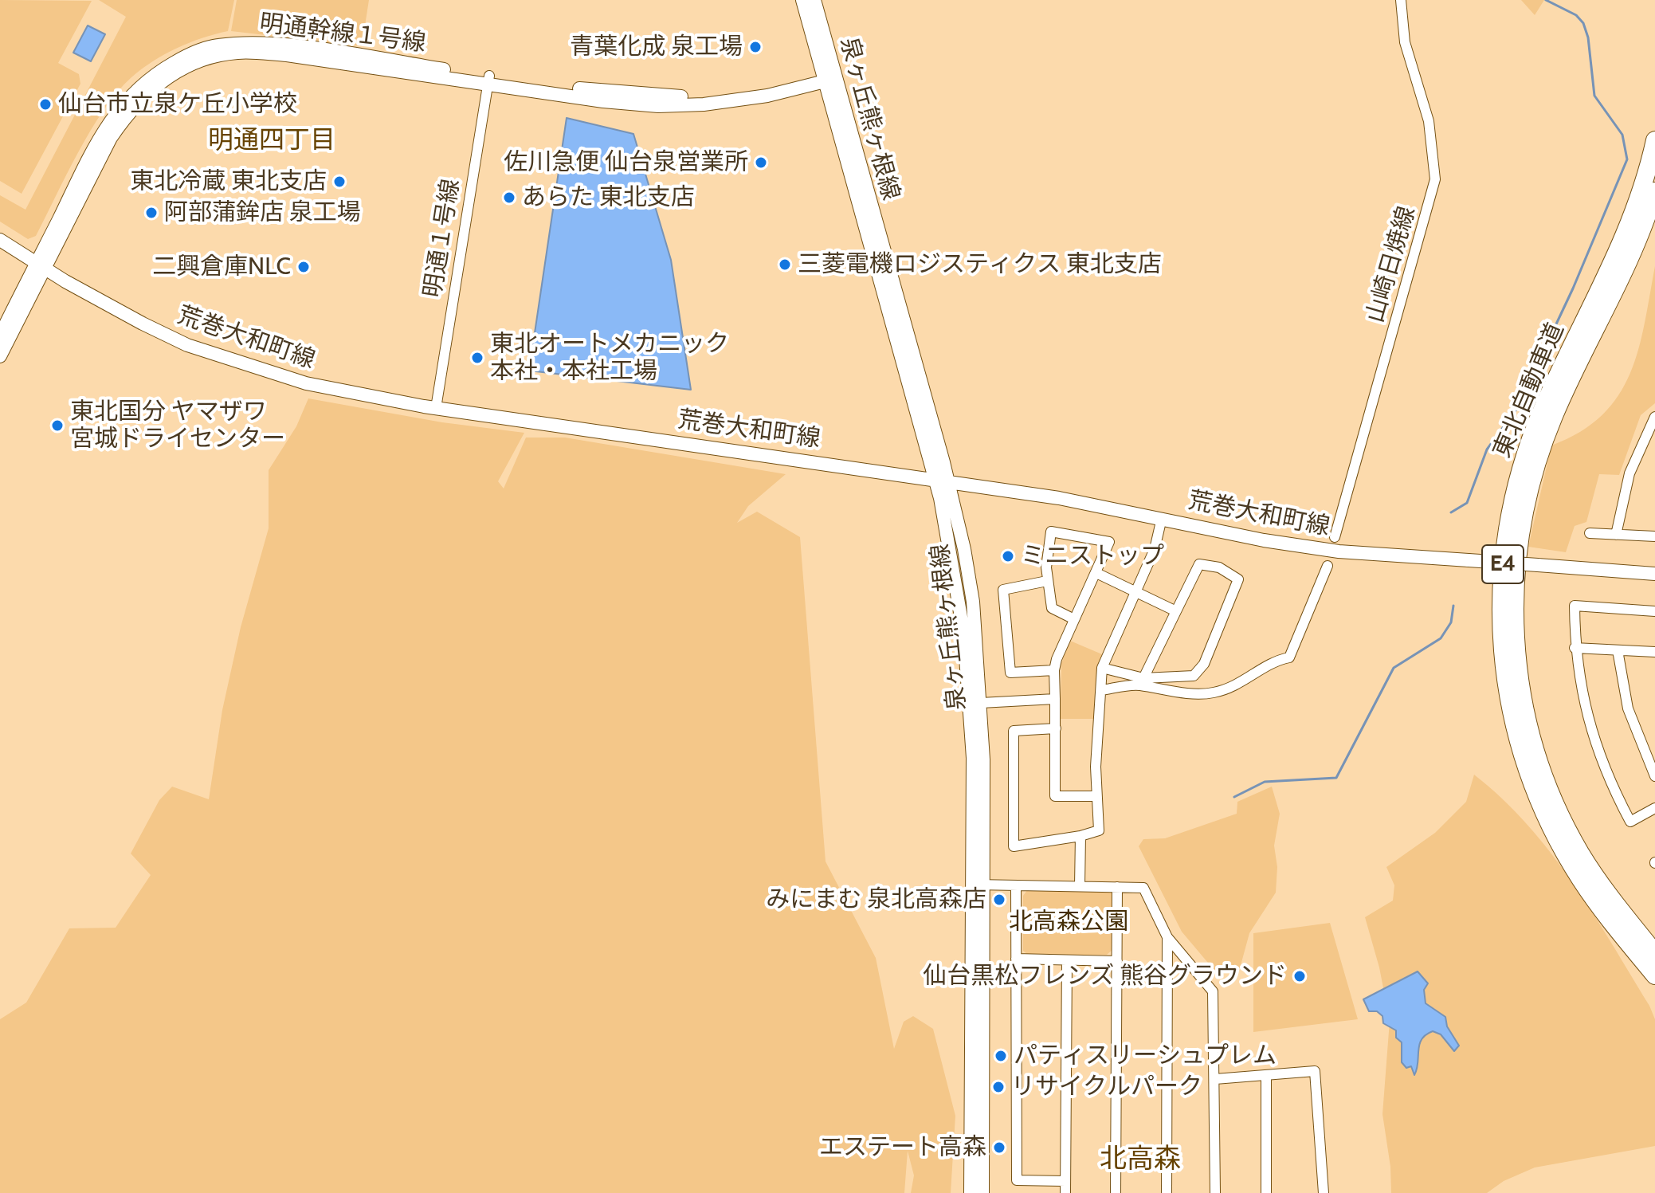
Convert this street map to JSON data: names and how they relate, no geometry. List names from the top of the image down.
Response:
{
  "streets": {
    "highway": ["東北自動車道", "E4"],
    "street": [
      "泉ヶ丘熊ヶ根線",
      "明通１号線",
      "山崎日焼線",
      "荒巻大和町線"
    ]
  },
  "crossings": [
    ["泉ヶ丘熊ヶ根線", "荒巻大和町線"],
    ["明通１号線", "荒巻大和町線"]
  ],
  "districts": ["明通四丁目", "北高森"],
  "parks": ["北高森公園"],
  "places": [
    "青葉化成 泉工場",
    "仙台市立泉ケ丘小学校",
    "佐川急便 仙台泉営業所",
    "東北冷蔵 東北支店",
    "あらた 東北支店",
    "阿部蒲鉾店 泉工場",
    "三菱電機ロジスティクス 東北支店",
    "二興倉庫NLC",
    "東北オートメカニック 本社・本社工場",
    "東北国分 ヤマザワ 宮城ドライセンター",
    "ミニストップ",
    "みにまむ 泉北高森店",
    "仙台黒松フレンズ 熊谷グラウンド",
    "パティスリーシュプレム",
    "リサイクルパーク",
    "エステート高森"
  ]
}
